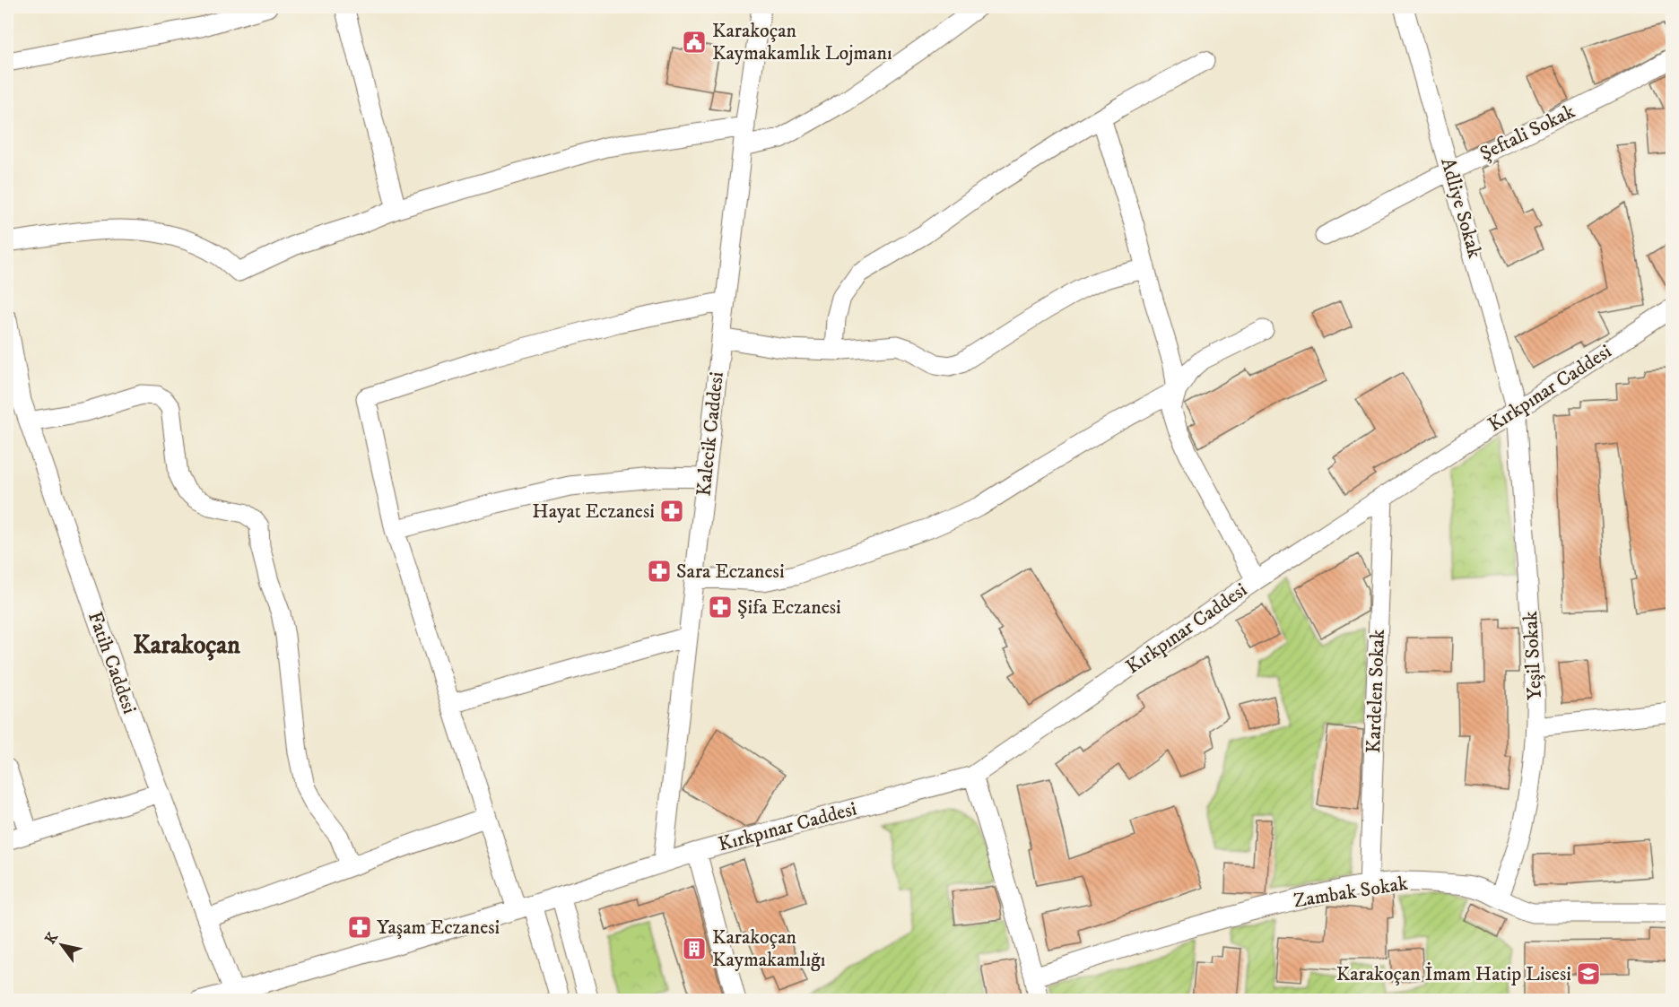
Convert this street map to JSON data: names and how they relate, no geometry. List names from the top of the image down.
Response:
{
  "streets": {
    "street": [
      "Şeftali Sokak",
      "Adliye Sokak",
      "Kırkpınar Caddesi",
      "Kalecik Caddesi",
      "Yeşil Sokak",
      "Fatih Caddesi",
      "Kardelen Sokak",
      "Zambak Sokak"
    ]
  },
  "crossings": [
    ["Şeftali Sokak", "Adliye Sokak"],
    ["Adliye Sokak", "Kırkpınar Caddesi"],
    ["Adliye Sokak", "Yeşil Sokak"],
    ["Kırkpınar Caddesi", "Kalecik Caddesi"],
    ["Kırkpınar Caddesi", "Yeşil Sokak"],
    ["Kırkpınar Caddesi", "Fatih Caddesi"],
    ["Kırkpınar Caddesi", "Kardelen Sokak"],
    ["Yeşil Sokak", "Zambak Sokak"],
    ["Kardelen Sokak", "Zambak Sokak"]
  ],
  "districts": ["Karakoçan"],
  "places": {
    "public building": ["Karakoçan Kaymakamlık Lojmanı"],
    "pharmacy": [
      "Hayat Eczanesi",
      "Sara Eczanesi",
      "Şifa Eczanesi",
      "Yaşam Eczanesi"
    ],
    "building": ["Karakoçan Kaymakamlığı"],
    "school or university": ["Karakoçan İmam Hatip Lisesi"]
  },
  "north": "top left"
}
